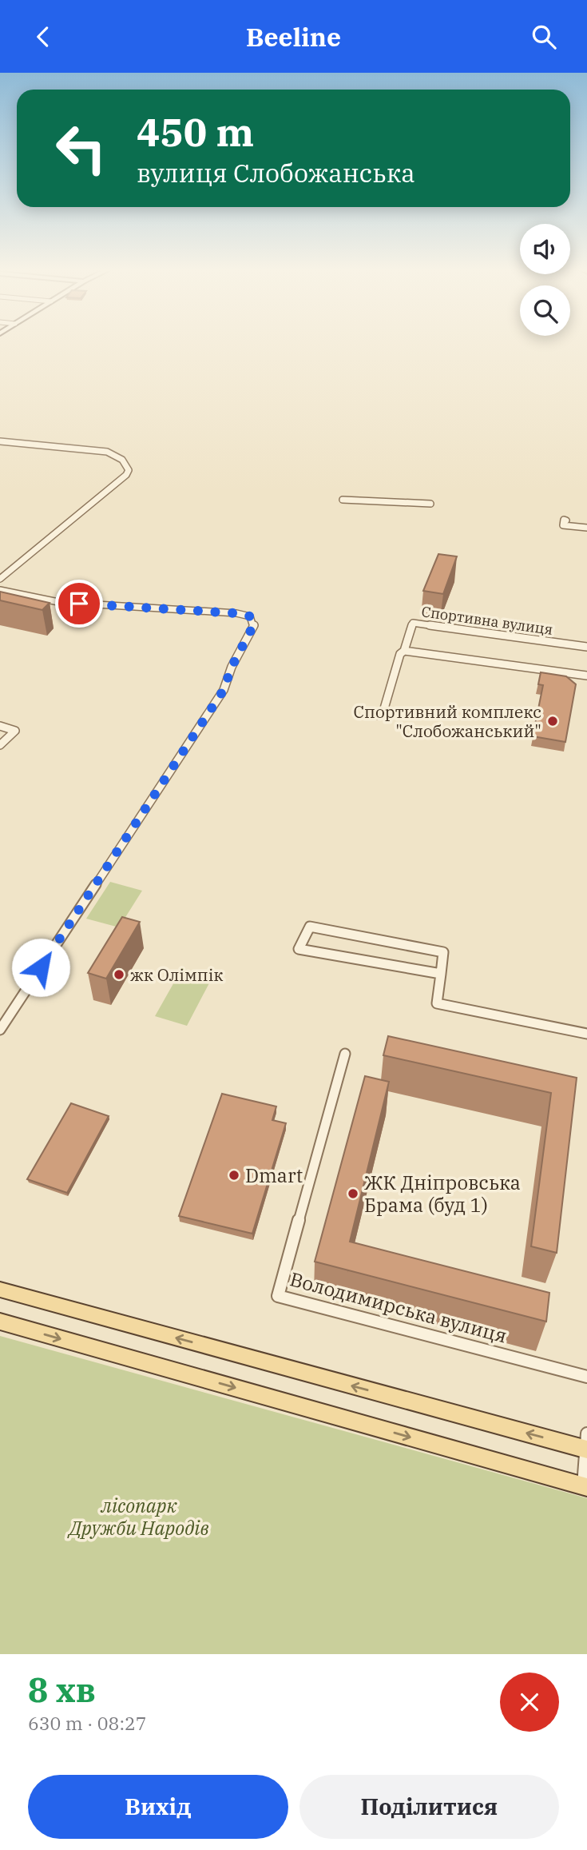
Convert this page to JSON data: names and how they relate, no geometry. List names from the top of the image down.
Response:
{
  "streets": {
    "street": ["Спортивна вулиця", "Володимирська вулиця"]
  },
  "parks": ["лісопарк Дружби Народів"],
  "places": [
    "Спортивний комплекс \"Слобожанський\"",
    "жк Олімпік",
    "Dmart",
    "ЖК Дніпровська Брама (буд 1)"
  ],
  "page": {
    "header": "Beeline",
    "turn": ["450 m", "вулиця Слобожанська"],
    "heading": ["8 хв", "630 m · 08:27"],
    "buttons": ["Вихід", "Поділитися"]
  }
}
